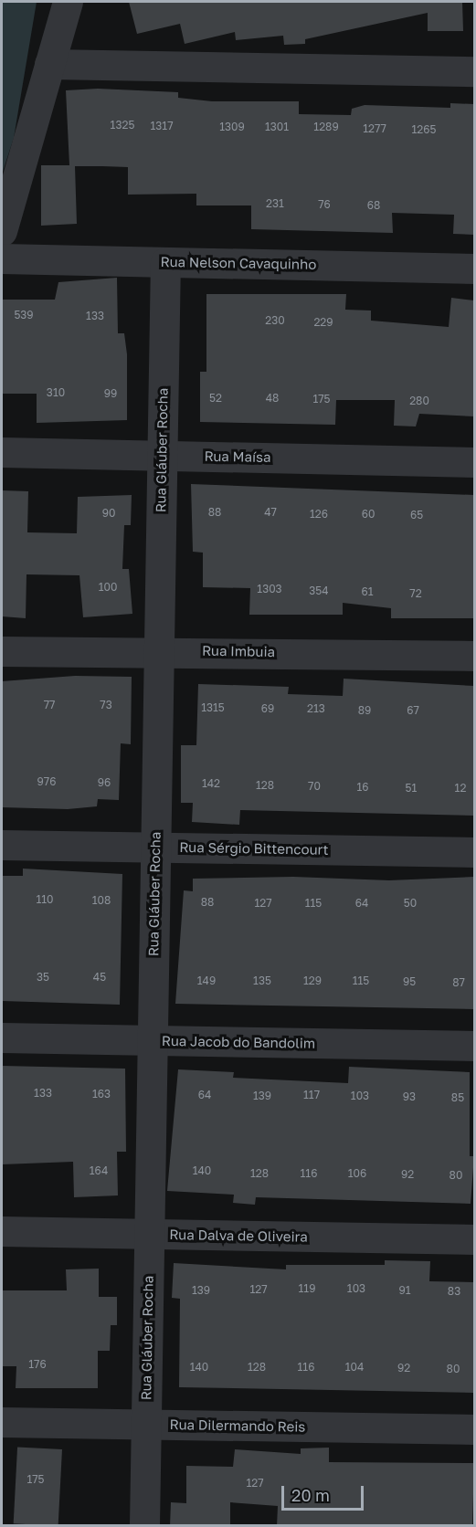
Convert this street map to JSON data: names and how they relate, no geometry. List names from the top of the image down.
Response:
{
  "streets": {
    "street": [
      "Rua Nelson Cavaquinho",
      "Rua Gláuber Rocha",
      "Rua Maísa",
      "Rua Imbuia",
      "Rua Sérgio Bittencourt",
      "Rua Jacob do Bandolim",
      "Rua Dalva de Oliveira",
      "Rua Dilermando Reis"
    ]
  },
  "crossings": [
    ["Rua Nelson Cavaquinho", "Rua Gláuber Rocha"],
    ["Rua Gláuber Rocha", "Rua Maísa"],
    ["Rua Gláuber Rocha", "Rua Imbuia"],
    ["Rua Gláuber Rocha", "Rua Sérgio Bittencourt"],
    ["Rua Gláuber Rocha", "Rua Jacob do Bandolim"],
    ["Rua Gláuber Rocha", "Rua Dalva de Oliveira"],
    ["Rua Gláuber Rocha", "Rua Dilermando Reis"]
  ],
  "house_numbers": [
    "1325",
    "1317",
    "1309",
    "1301",
    "1289",
    "1277",
    "1265",
    "231",
    "76",
    "68",
    "539",
    "133",
    "230",
    "229",
    "310",
    "99",
    "52",
    "48",
    "175",
    "280",
    "88",
    "47",
    "90",
    "126",
    "60",
    "65",
    "100",
    "1303",
    "354",
    "61",
    "72",
    "77",
    "73",
    "1315",
    "69",
    "213",
    "89",
    "67",
    "976",
    "96",
    "142",
    "128",
    "70",
    "16",
    "51",
    "12",
    "110",
    "108",
    "88",
    "127",
    "115",
    "64",
    "50",
    "35",
    "45",
    "149",
    "135",
    "129",
    "115",
    "95",
    "87",
    "133",
    "163",
    "64",
    "117",
    "139",
    "103",
    "93",
    "85",
    "164",
    "140",
    "128",
    "116",
    "106",
    "92",
    "80",
    "119",
    "103",
    "127",
    "139",
    "91",
    "83",
    "176",
    "140",
    "128",
    "116",
    "104",
    "92",
    "80",
    "175",
    "127"
  ],
  "scale_bar": "20 m"
}
